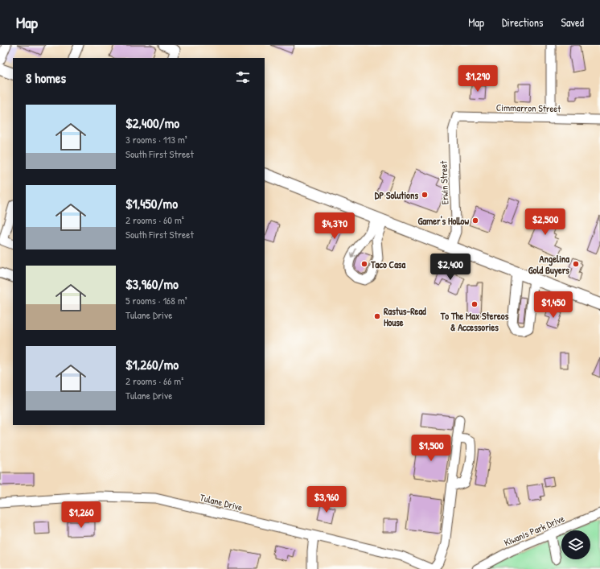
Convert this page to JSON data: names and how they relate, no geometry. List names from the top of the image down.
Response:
{
  "streets": {
    "street": [
      "Cimmarron Street",
      "Erwin Street",
      "Tulane Drive",
      "Kiwanis Park Drive"
    ]
  },
  "crossings": [
    ["Cimmarron Street", "Erwin Street"]
  ],
  "places": [
    "DP Solutions",
    "Gamer's Hollow",
    "Taco Casa",
    "Angelina Gold Buyers",
    "To The Max Stereos & Accessories",
    "Rastus-Read House"
  ],
  "page": {
    "header": "Map",
    "nav": ["Map", "Directions", "Saved"],
    "heading": "8 homes",
    "price": [
      "$1,290",
      "$2,500",
      "$4,370",
      "$2,400",
      "$1,450",
      "$1,500",
      "$3,960",
      "$1,260"
    ],
    "list": [
      {
        "name": "$2,400/mo",
        "note": "3 rooms · 113 m² · South First Street"
      },
      {
        "name": "$1,450/mo",
        "note": "2 rooms · 60 m² · South First Street"
      },
      {
        "name": "$3,960/mo",
        "note": "5 rooms · 168 m² · Tulane Drive"
      },
      {
        "name": "$1,260/mo",
        "note": "2 rooms · 66 m² · Tulane Drive"
      }
    ]
  }
}
